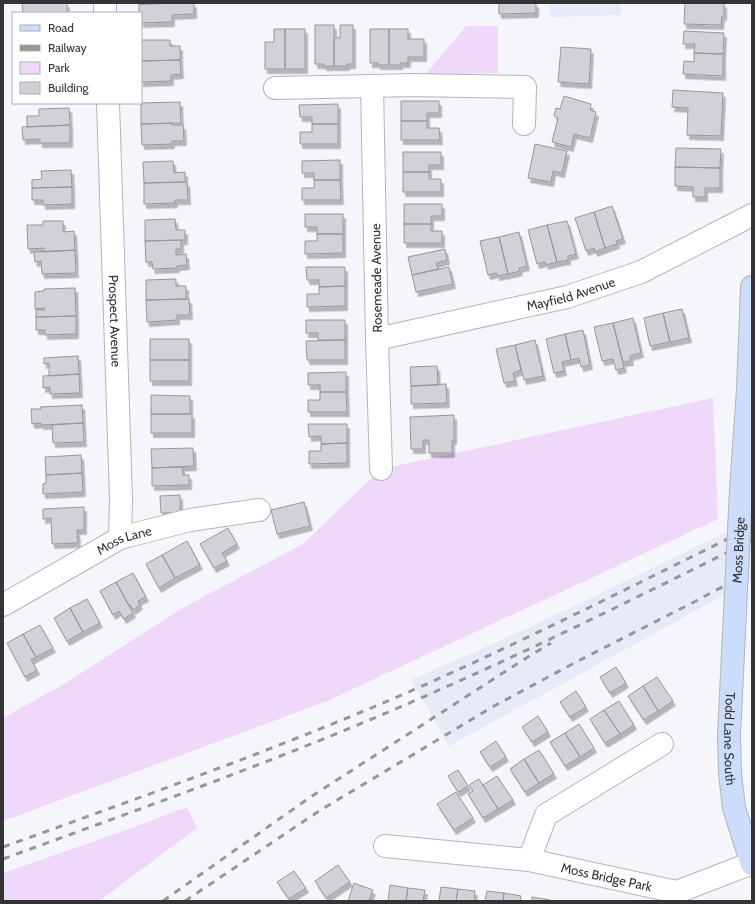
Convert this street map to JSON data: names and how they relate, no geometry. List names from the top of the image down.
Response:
{
  "streets": {
    "street": [
      "Rosemeade Avenue",
      "Mayfield Avenue",
      "Prospect Avenue",
      "Moss Lane",
      "Moss Bridge",
      "Todd Lane South",
      "Moss Bridge Park"
    ]
  },
  "crossings": [
    ["Rosemeade Avenue", "Mayfield Avenue"],
    ["Prospect Avenue", "Moss Lane"],
    ["Moss Bridge", "Todd Lane South"],
    ["Todd Lane South", "Moss Bridge Park"]
  ],
  "legend": [
    "Road",
    "Railway",
    "Park",
    "Building"
  ]
}
